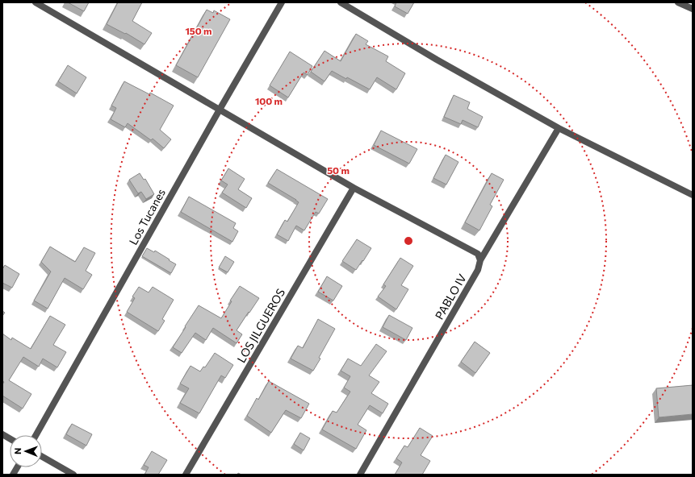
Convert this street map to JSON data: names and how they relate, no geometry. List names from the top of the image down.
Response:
{
  "streets": {
    "street": ["Los Tucanes", "PABLO IV", "LOS JILGUEROS"]
  },
  "north": "left",
  "rings": ["150 m", "100 m", "50 m"]
}
